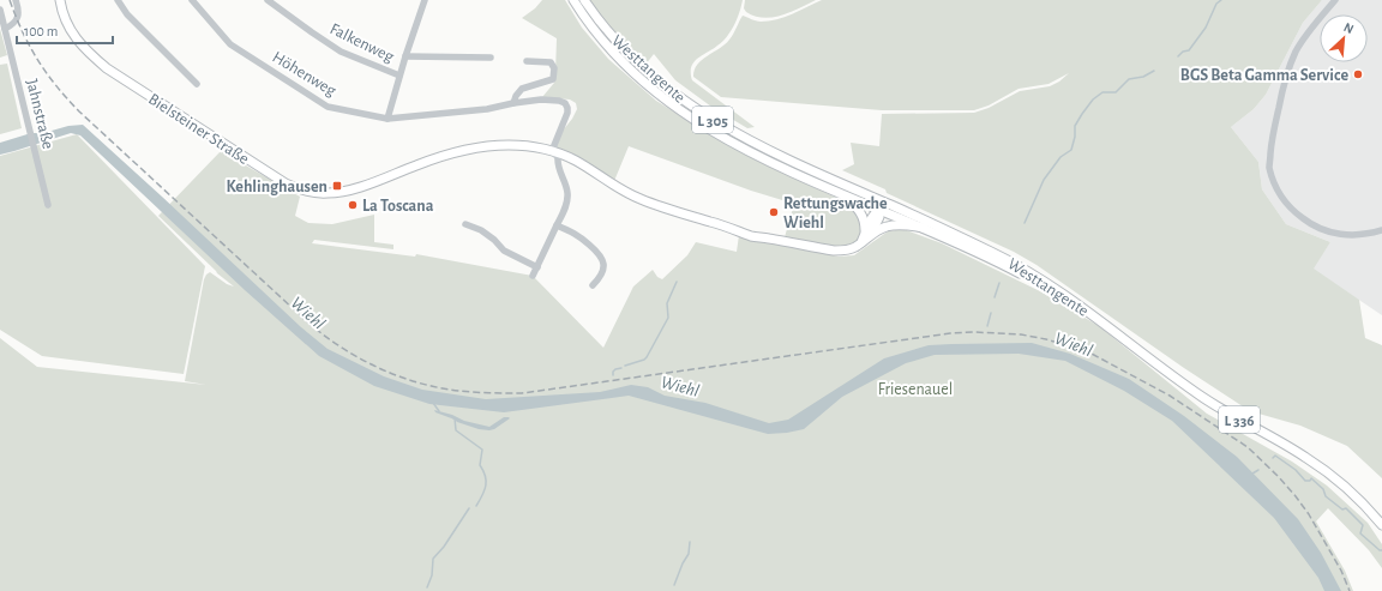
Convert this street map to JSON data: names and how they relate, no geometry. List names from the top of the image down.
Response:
{
  "streets": {
    "main road": [
      "Westtangente",
      "L 305",
      "Bielsteiner Straße",
      "L 336"
    ],
    "street": ["Falkenweg", "Höhenweg", "Jahnstraße"]
  },
  "crossings": [
    ["Westtangente", "L 305"],
    ["Westtangente", "L 336"],
    ["Höhenweg", "Bielsteiner Straße"],
    ["L 305", "Bielsteiner Straße"],
    ["L 305", "L 336"],
    ["Bielsteiner Straße", "L 336"]
  ],
  "water": ["Wiehl"],
  "parks": ["Friesenauel"],
  "places": {
    "other": ["BGS Beta Gamma Service", "La Toscana", "Rettungswache Wiehl"],
    "transit": ["Kehlinghausen"]
  },
  "scale_bar": "100 m",
  "north": "top right"
}
